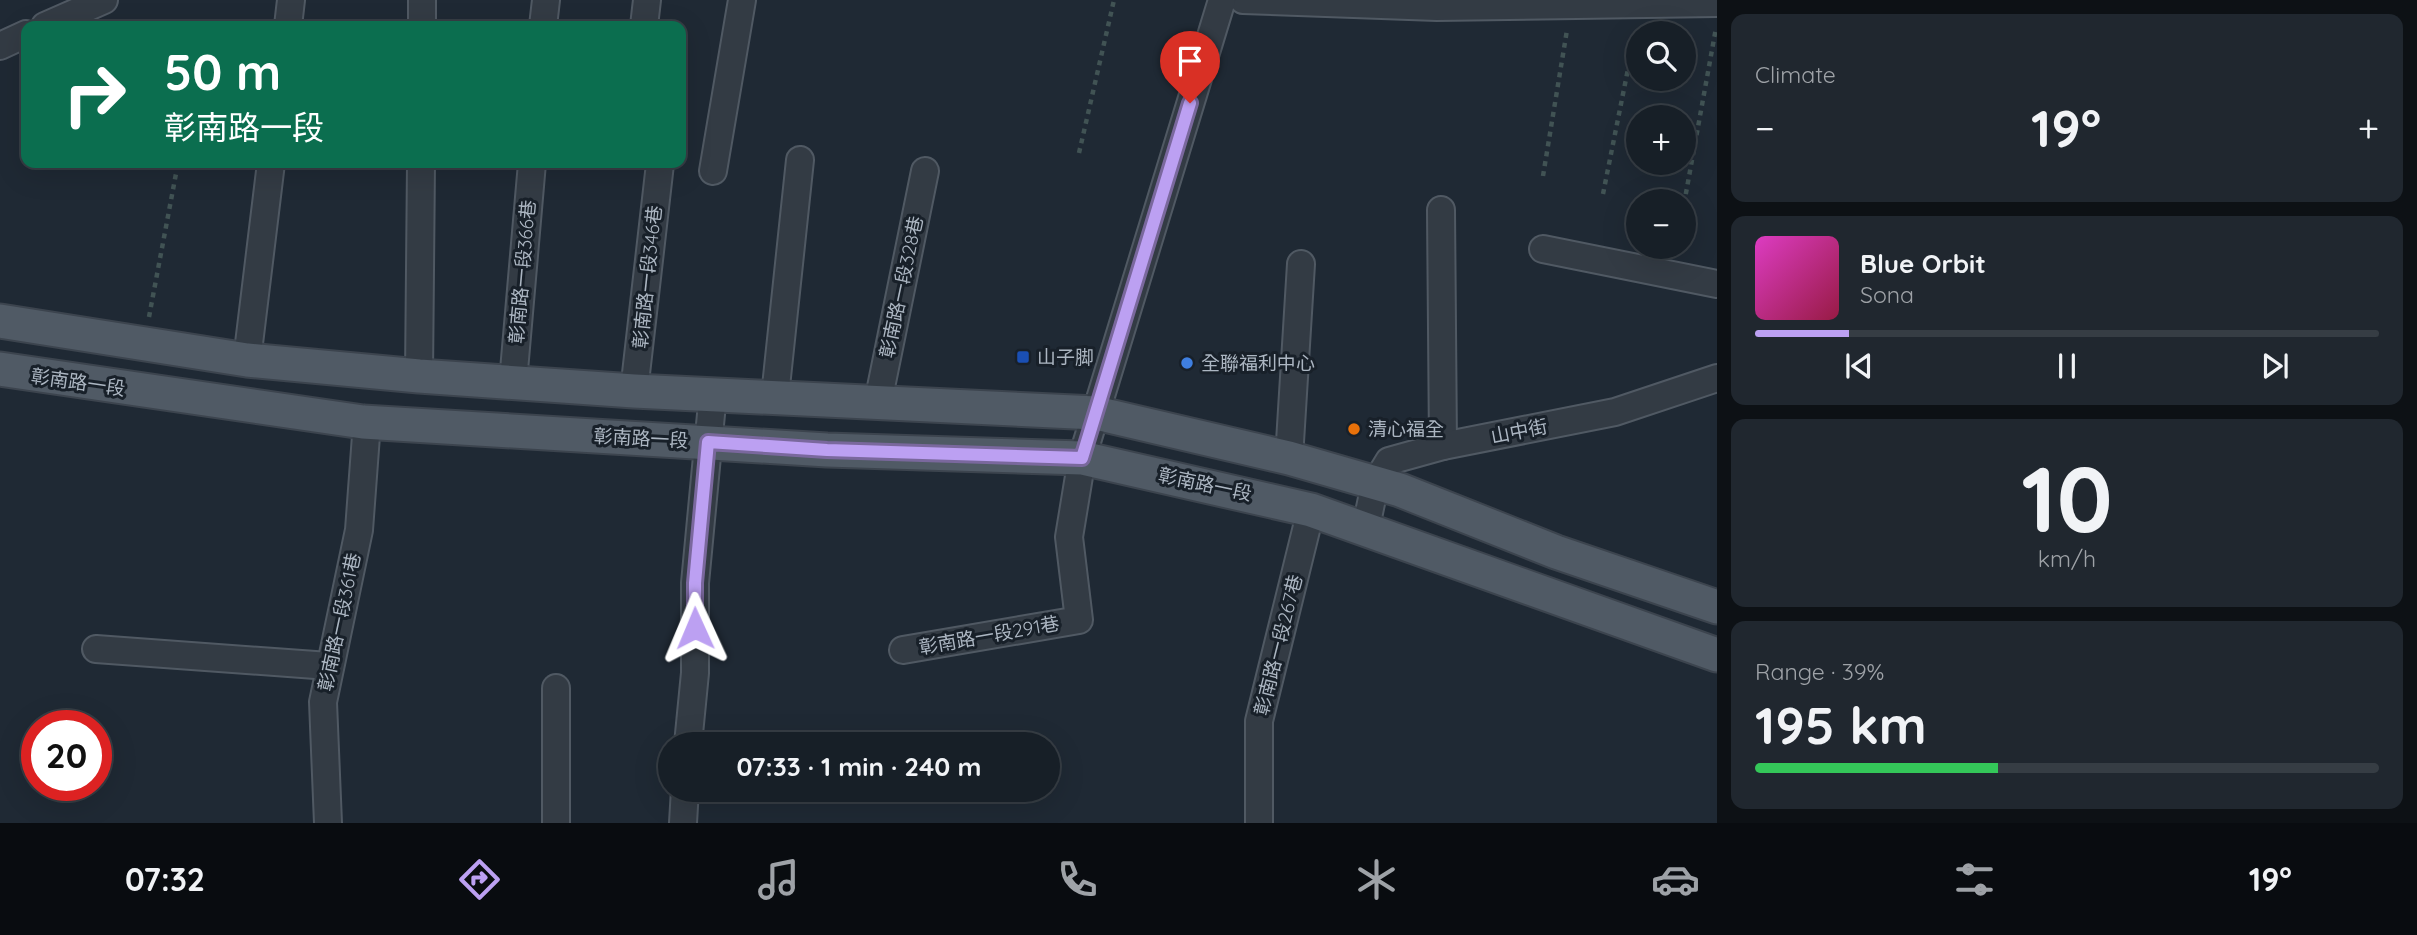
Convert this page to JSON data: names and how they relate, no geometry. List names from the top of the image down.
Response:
{
  "streets": {
    "main road": ["彰南路一段"],
    "street": [
      "彰南路一段366巷",
      "彰南路一段346巷",
      "彰南路一段328巷",
      "山中街",
      "彰南路一段361巷",
      "彰南路一段291巷",
      "彰南路一段267巷"
    ]
  },
  "crossings": [
    ["彰南路一段", "山中街"],
    ["彰南路一段", "彰南路一段361巷"],
    ["彰南路一段", "彰南路一段291巷"],
    ["彰南路一段", "彰南路一段267巷"]
  ],
  "places": {
    "transit": ["山子脚"],
    "other": ["全聯福利中心", "清心福全"]
  },
  "page": {
    "tile": [
      "Climate",
      ["10", "km/h"],
      ["Range · 39%", "195 km"]
    ],
    "map_buttons": ["+", "−"],
    "turn": ["50 m", "彰南路一段"],
    "heat": ["−", "19°", "+"],
    "song": ["Blue Orbit", "Sona"],
    "limit": "20",
    "trip": "07:33 · 1 min · 240 m",
    "tabs": ["07:32", "19°"]
  }
}
